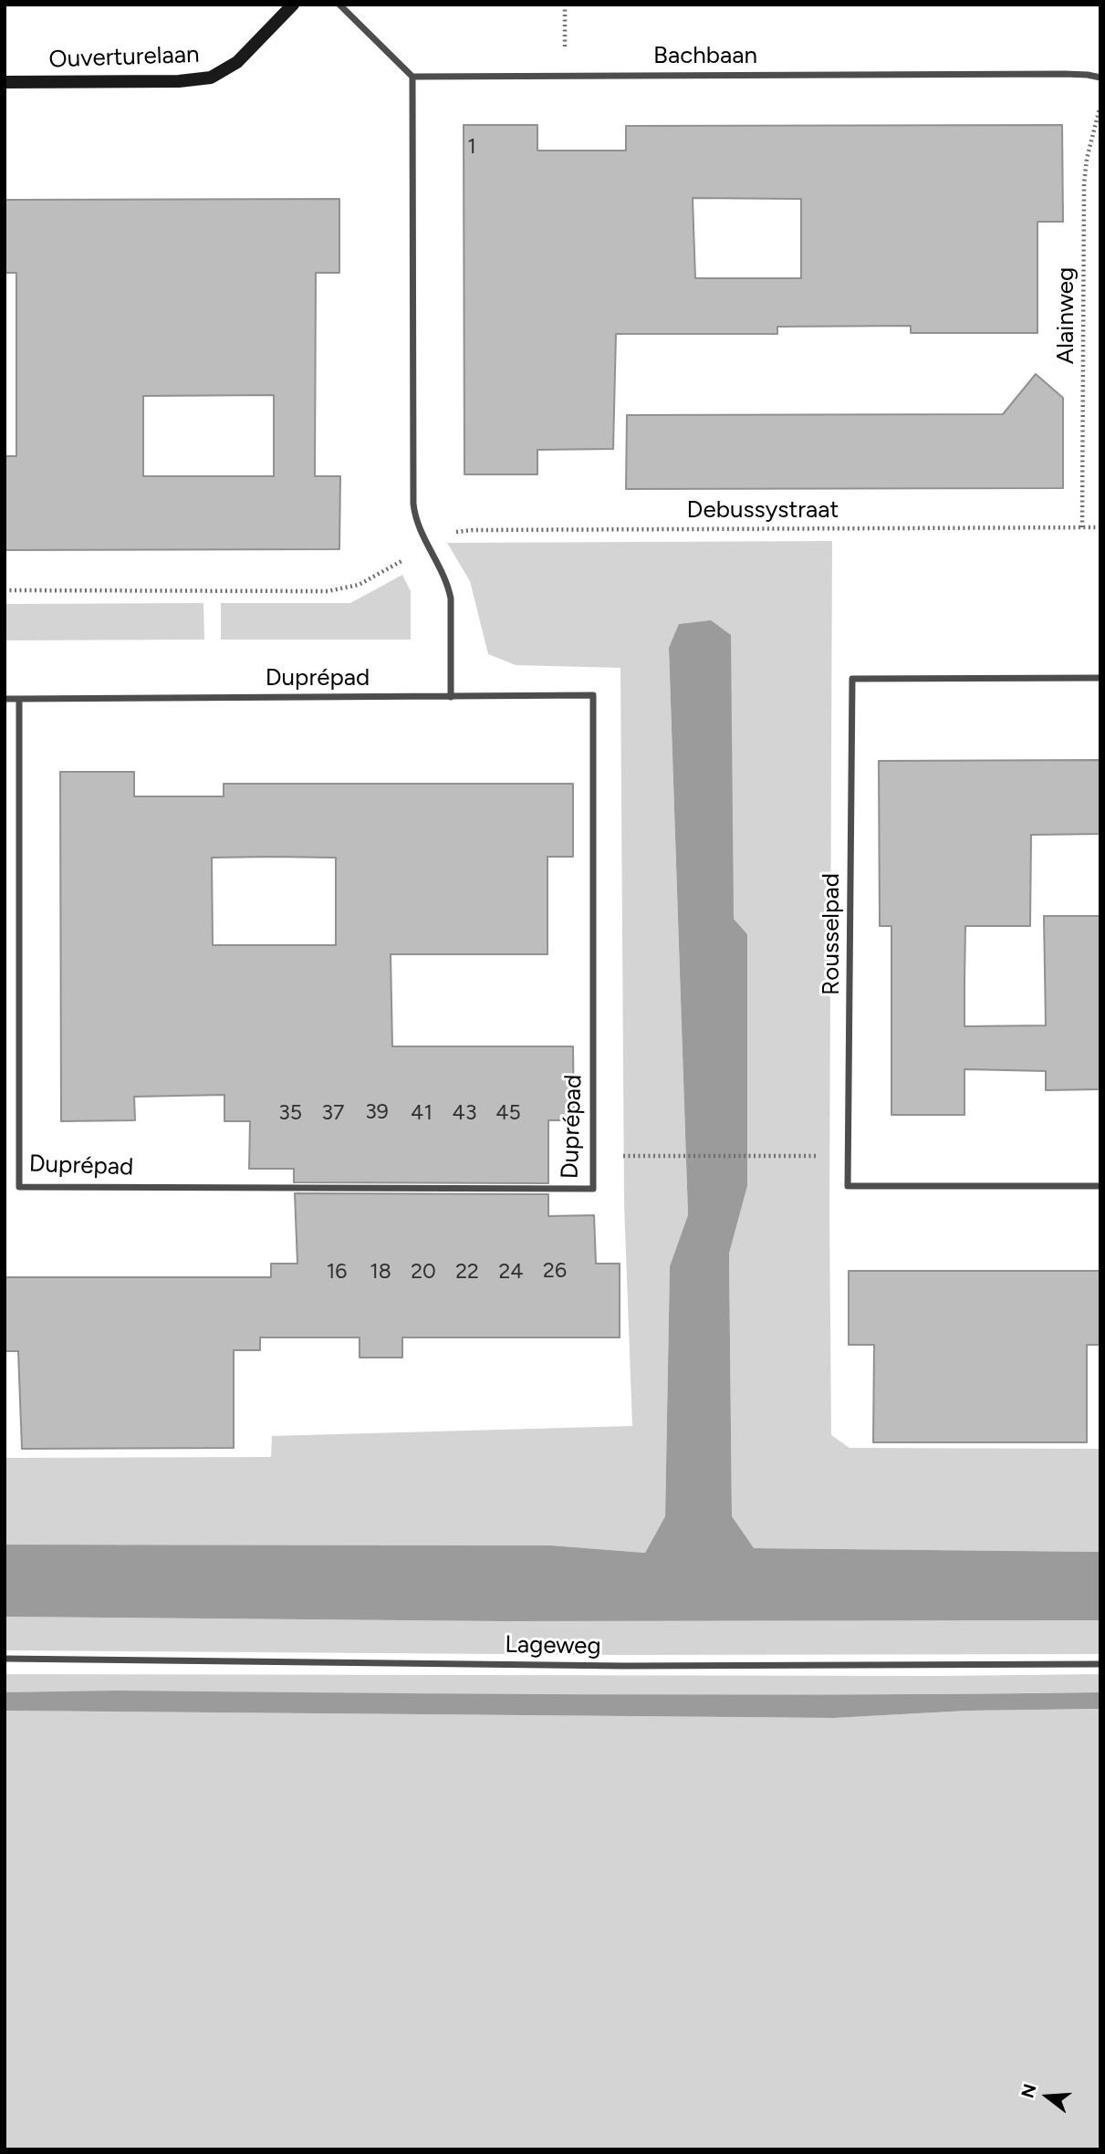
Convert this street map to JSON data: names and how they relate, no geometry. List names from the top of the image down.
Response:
{
  "streets": {
    "street": [
      "Bachbaan",
      "Ouverturelaan",
      "Duprépad",
      "Rousselpad",
      "Lageweg"
    ],
    "path": ["Alainweg", "Debussystraat"]
  },
  "crossings": [
    ["Alainweg", "Debussystraat"]
  ],
  "house_numbers": [
    "1",
    "39",
    "35",
    "37",
    "41",
    "43",
    "45",
    "26",
    "16",
    "18",
    "20",
    "22",
    "24"
  ],
  "north": "left"
}
